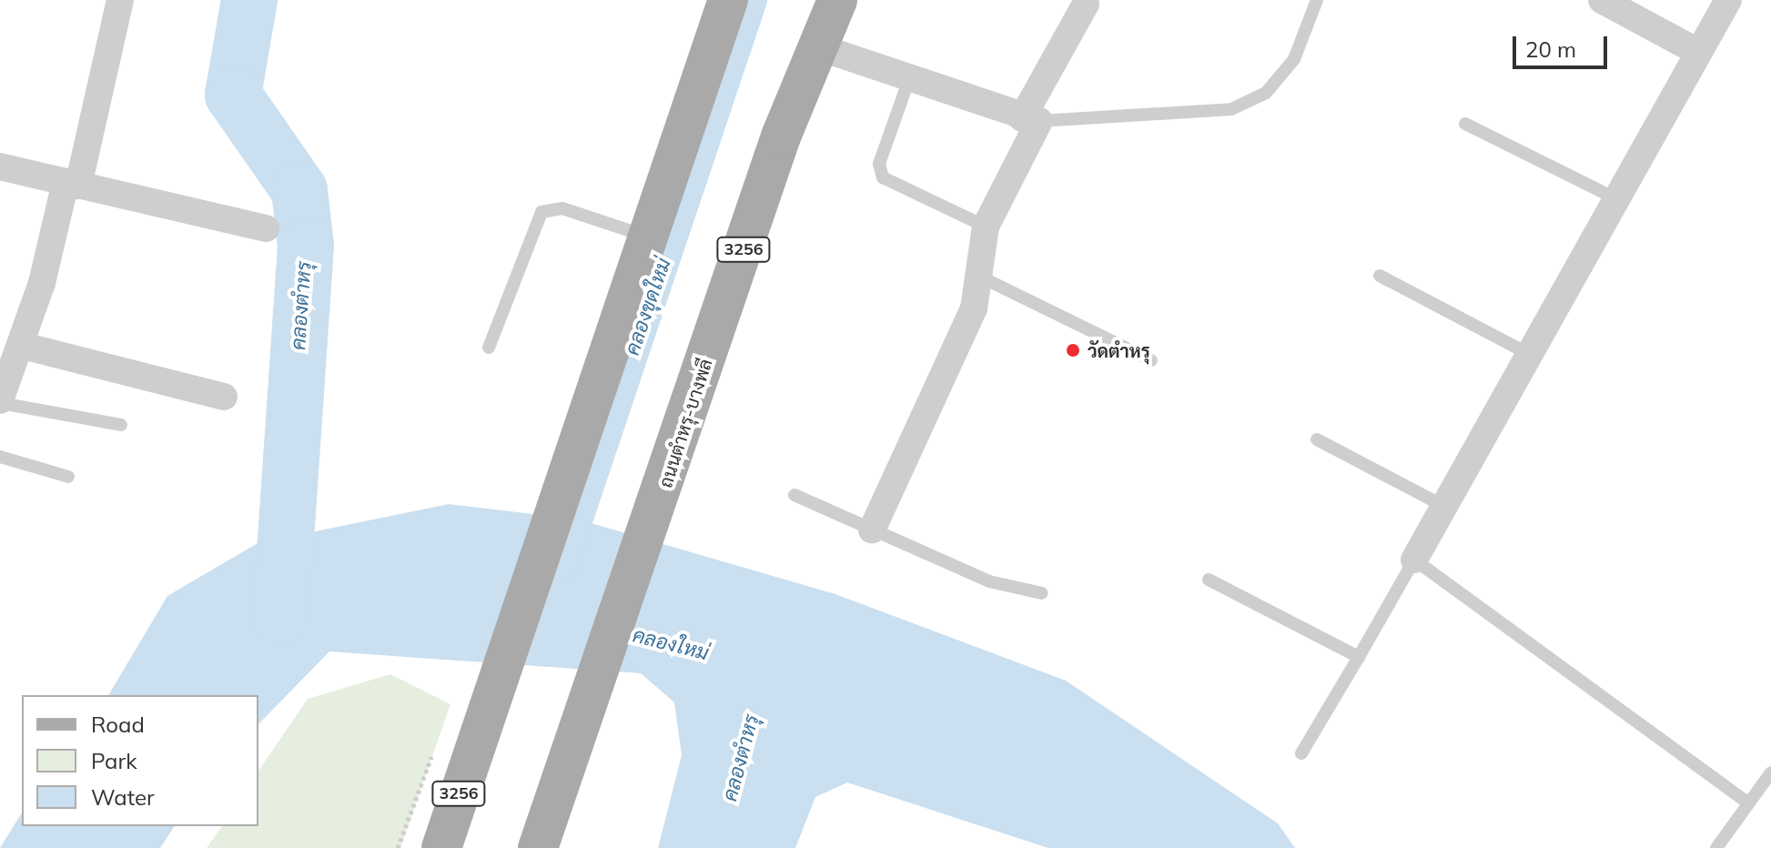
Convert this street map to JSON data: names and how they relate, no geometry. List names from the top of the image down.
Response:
{
  "streets": {
    "main road": ["3256", "ถนนตำหรุ-บางพลี"]
  },
  "water": ["คลองตำหรุ", "คลองขุดใหม่", "คลองใหม่"],
  "places": ["วัดตำหรุ"],
  "legend": ["Road", "Park", "Water"],
  "scale_bar": "20 m"
}
